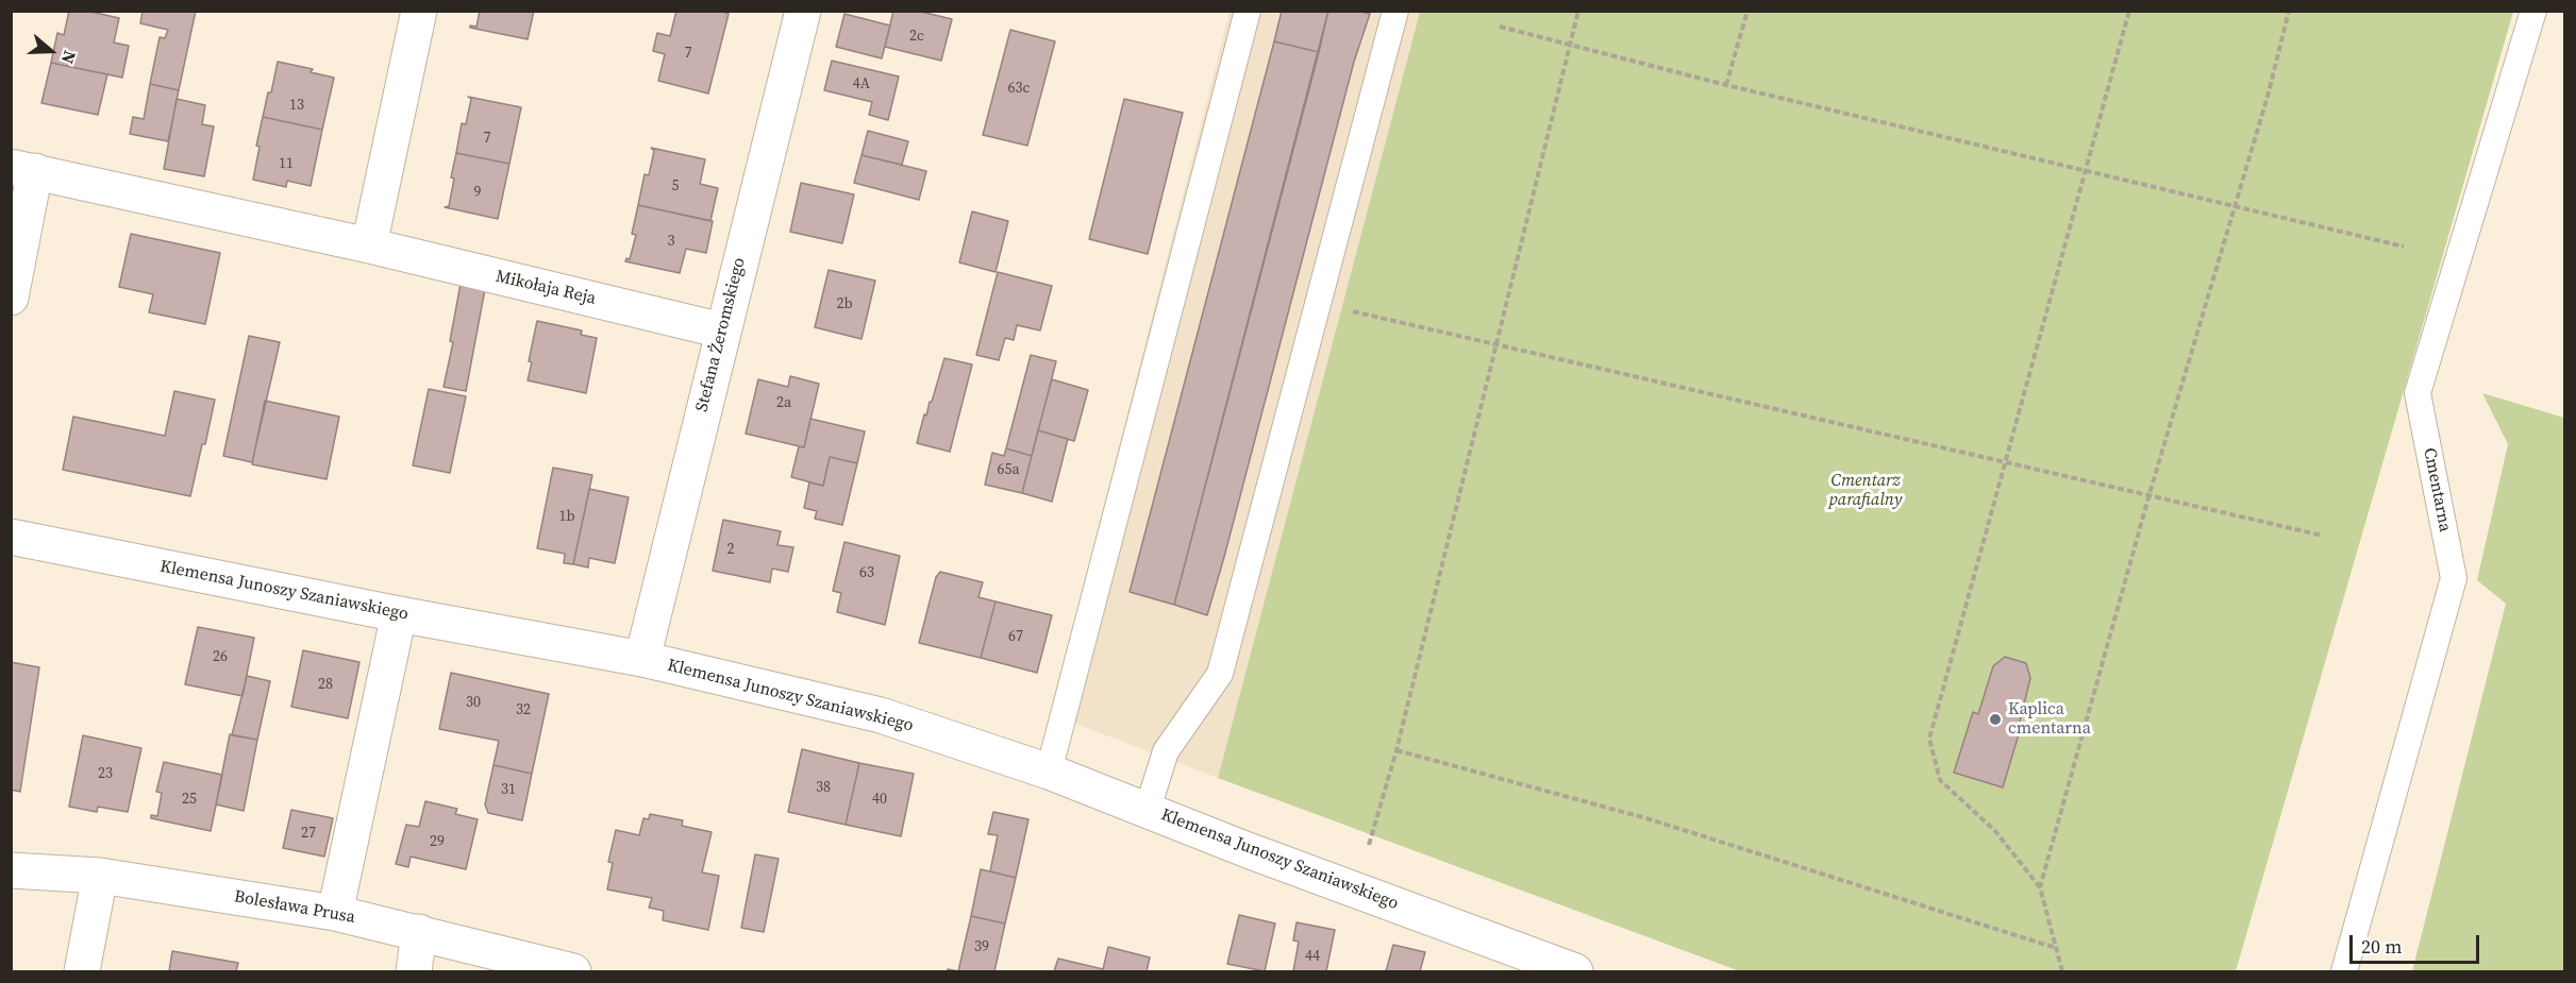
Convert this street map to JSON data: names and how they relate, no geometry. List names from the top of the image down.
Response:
{
  "streets": {
    "street": [
      "Mikołaja Reja",
      "Stefana Żeromskiego",
      "Klemensa Junoszy Szaniawskiego",
      "Bolesława Prusa"
    ],
    "lane": ["Cmentarna"]
  },
  "crossings": [
    ["Mikołaja Reja", "Stefana Żeromskiego"],
    ["Stefana Żeromskiego", "Klemensa Junoszy Szaniawskiego"]
  ],
  "parks": ["Cmentarz parafialny"],
  "places": ["Kaplica cmentarna"],
  "house_numbers": [
    "2c",
    "7",
    "4A",
    "63c",
    "13",
    "7",
    "11",
    "5",
    "9",
    "3",
    "2b",
    "2a",
    "65a",
    "1b",
    "2",
    "63",
    "67",
    "26",
    "28",
    "30",
    "32",
    "23",
    "38",
    "31",
    "25",
    "40",
    "27",
    "29",
    "39",
    "44"
  ],
  "scale_bar": "20 m",
  "north": "right"
}
